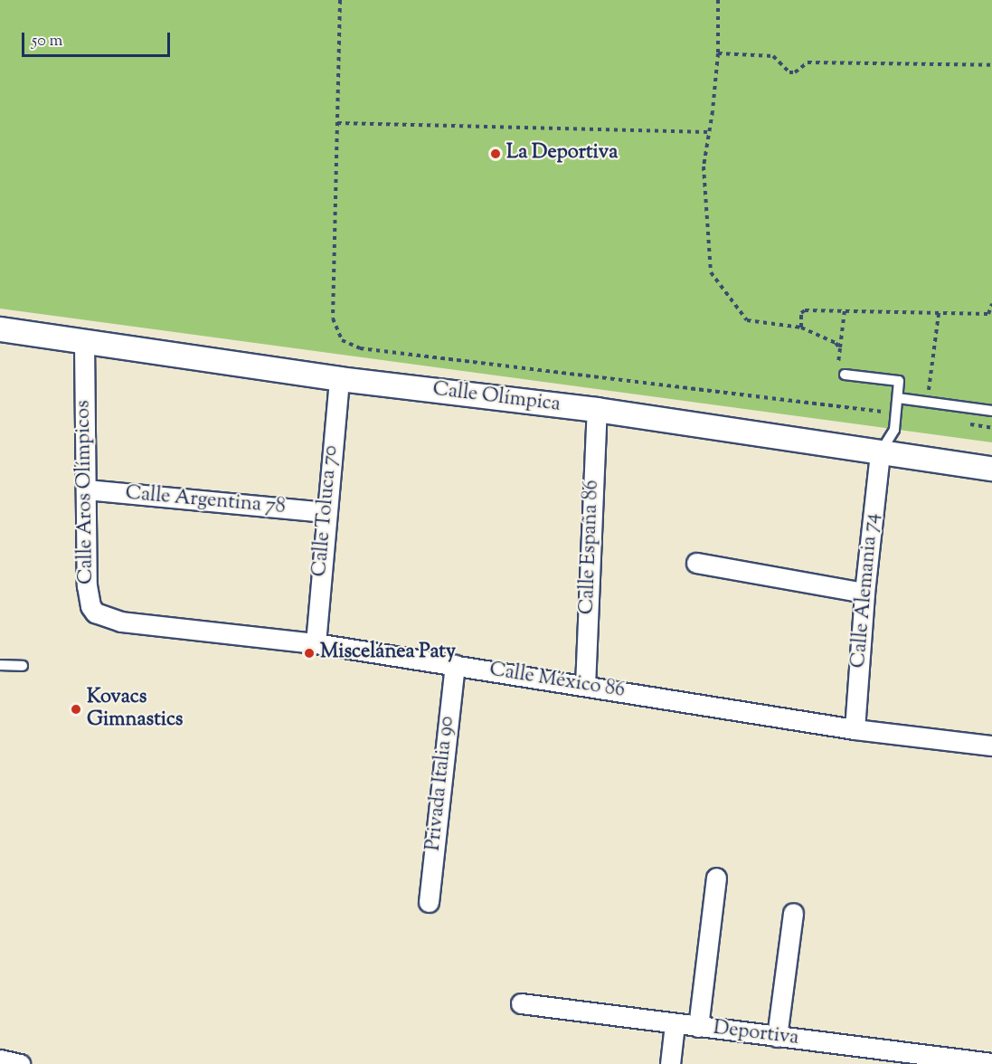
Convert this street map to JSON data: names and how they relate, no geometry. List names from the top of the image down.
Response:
{
  "streets": {
    "street": [
      "Calle Olímpica",
      "Calle Aros Olímpicos",
      "Calle Argentina 78",
      "Calle Toluca 70",
      "Calle España 86",
      "Calle Alemania 74",
      "Calle México 86",
      "Privada Italia 90",
      "Deportiva"
    ]
  },
  "crossings": [
    ["Calle Olímpica", "Calle Aros Olímpicos"],
    ["Calle Olímpica", "Calle Toluca 70"],
    ["Calle Olímpica", "Calle España 86"],
    ["Calle Olímpica", "Calle Alemania 74"],
    ["Calle Aros Olímpicos", "Calle Argentina 78"],
    ["Calle Aros Olímpicos", "Calle México 86"],
    ["Calle Argentina 78", "Calle Toluca 70"],
    ["Calle Toluca 70", "Calle México 86"],
    ["Calle España 86", "Calle México 86"],
    ["Calle Alemania 74", "Calle México 86"],
    ["Calle México 86", "Privada Italia 90"]
  ],
  "places": ["La Deportiva", "Miscelánea Paty", "Kovacs Gimnastics"],
  "scale_bar": "50 m"
}
